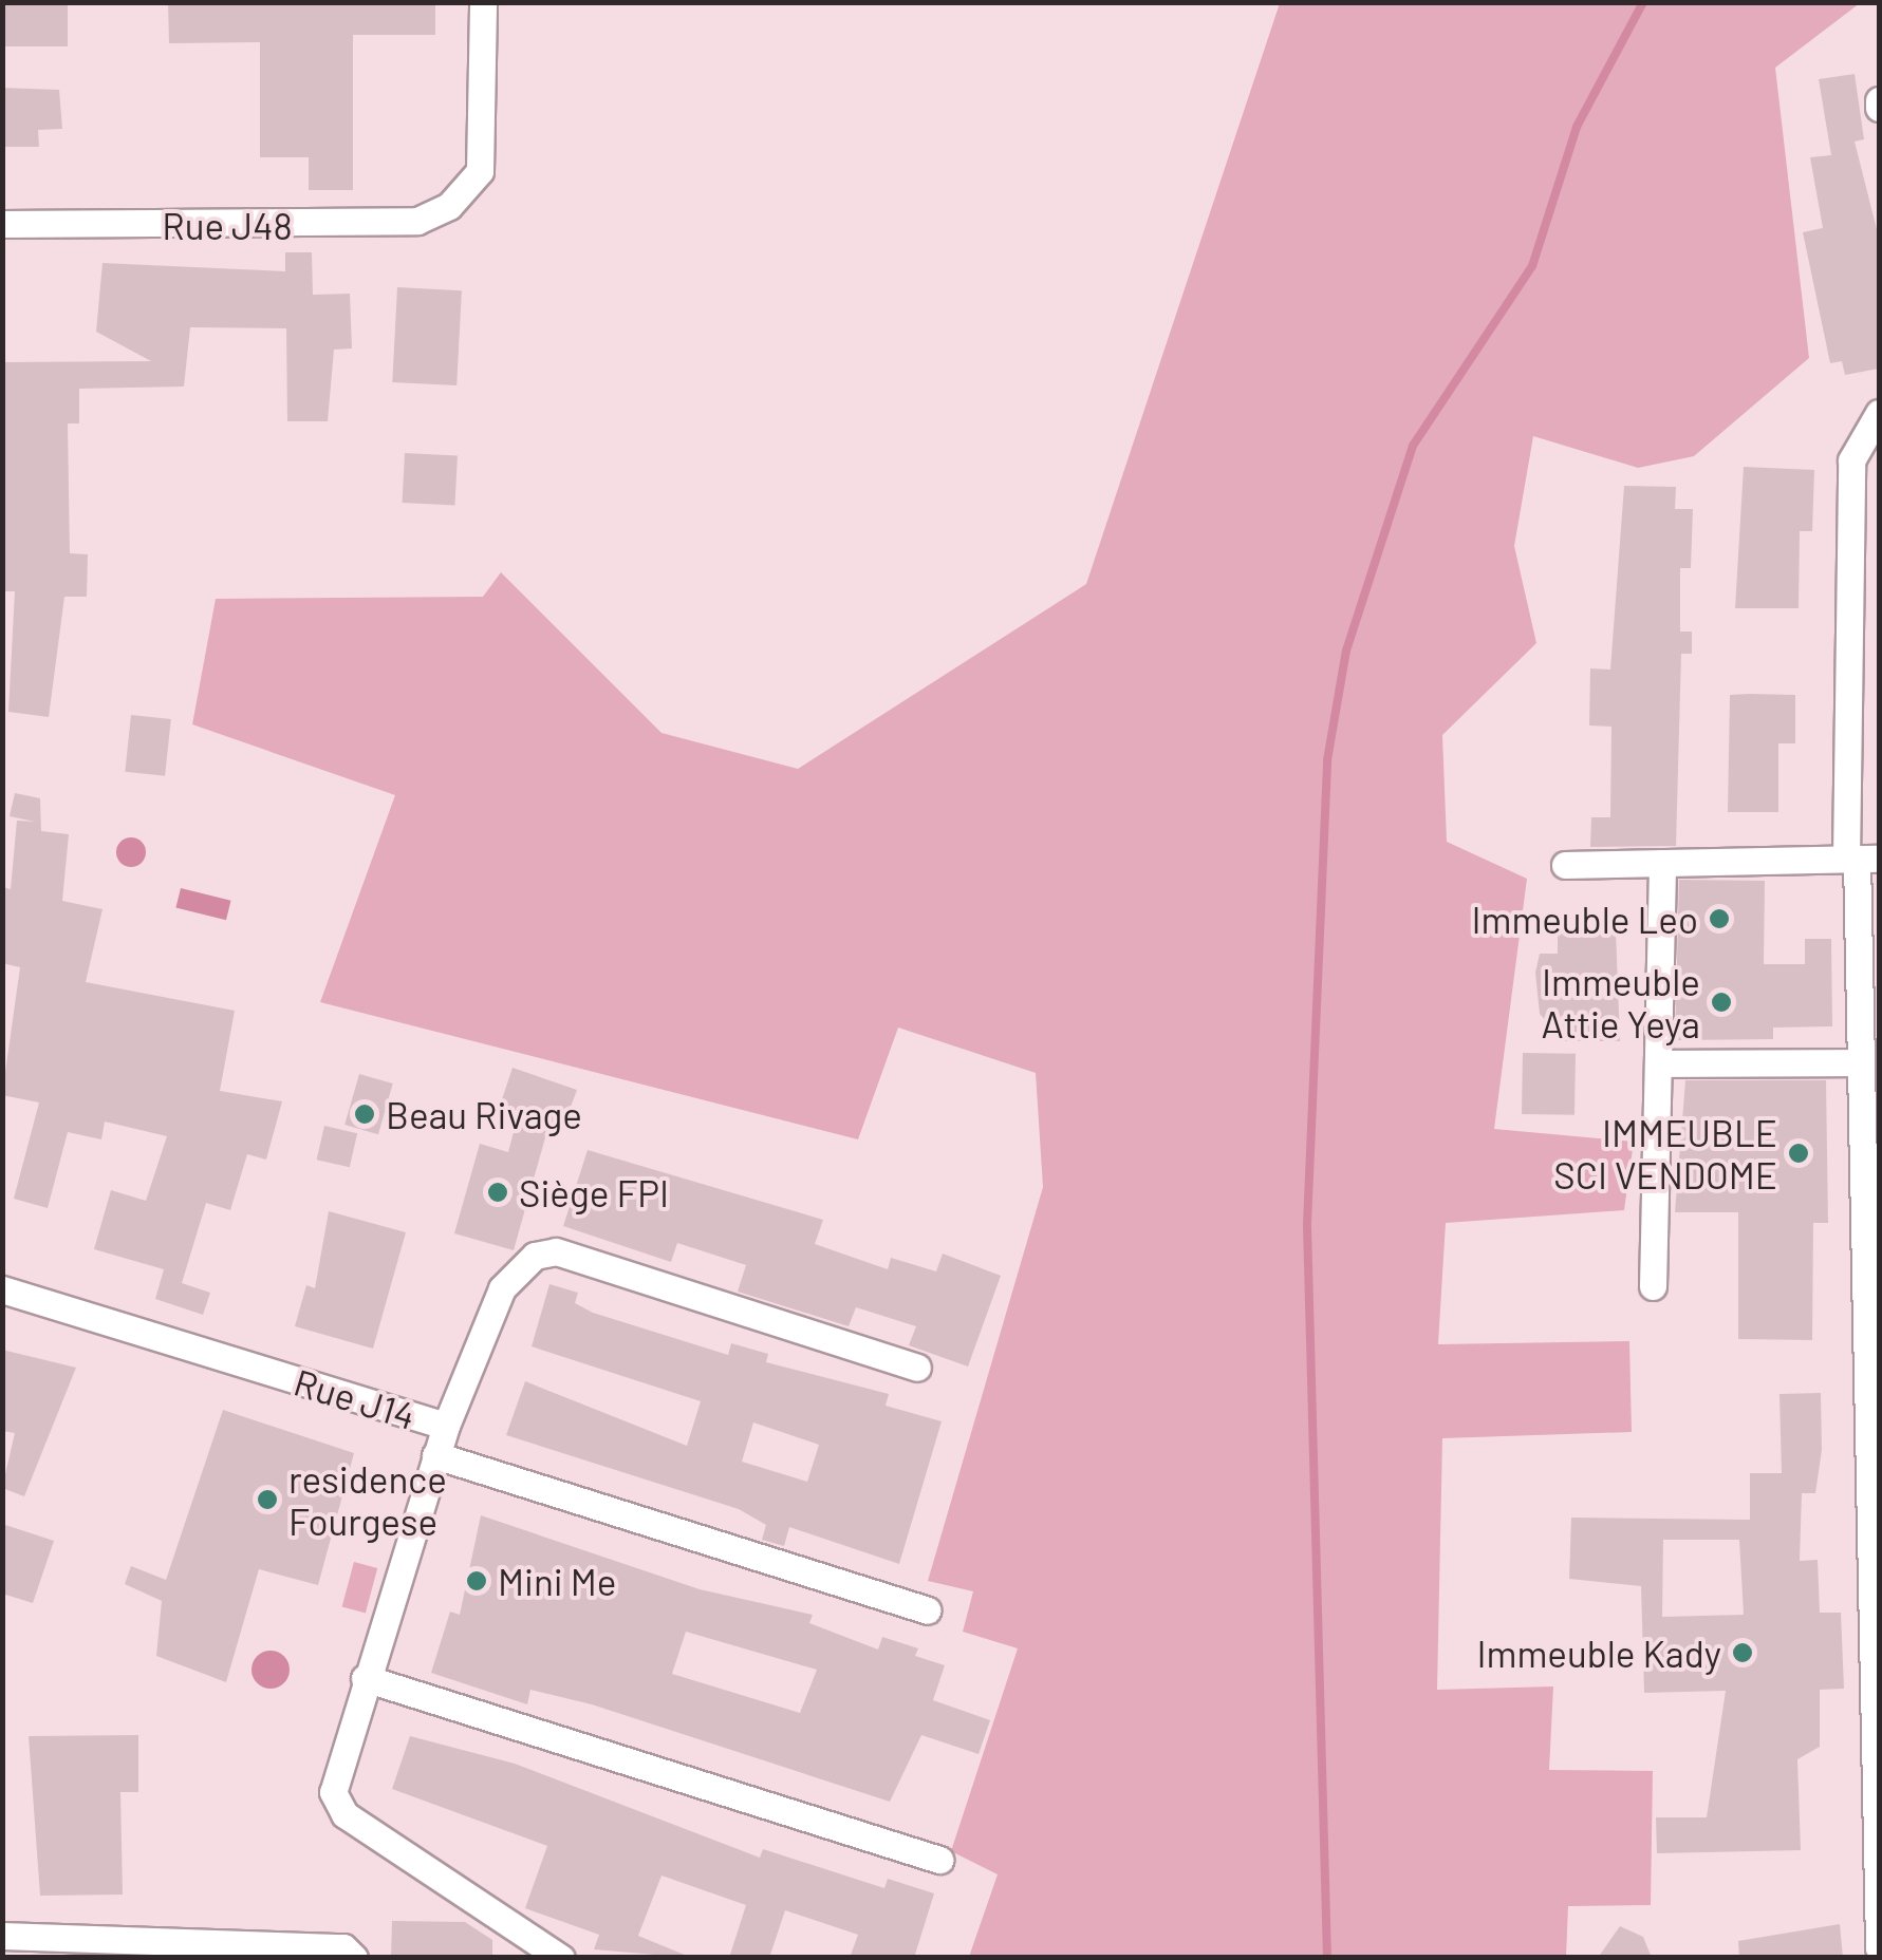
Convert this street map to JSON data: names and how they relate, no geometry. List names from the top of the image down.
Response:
{
  "streets": {
    "street": ["Rue J48", "Rue J14"]
  },
  "places": [
    "Immeuble Leo",
    "Immeuble Attie Yeya",
    "Beau Rivage",
    "IMMEUBLE SCI VENDOME",
    "Siège FPI",
    "residence Fourgese",
    "Mini Me",
    "Immeuble Kady"
  ]
}
